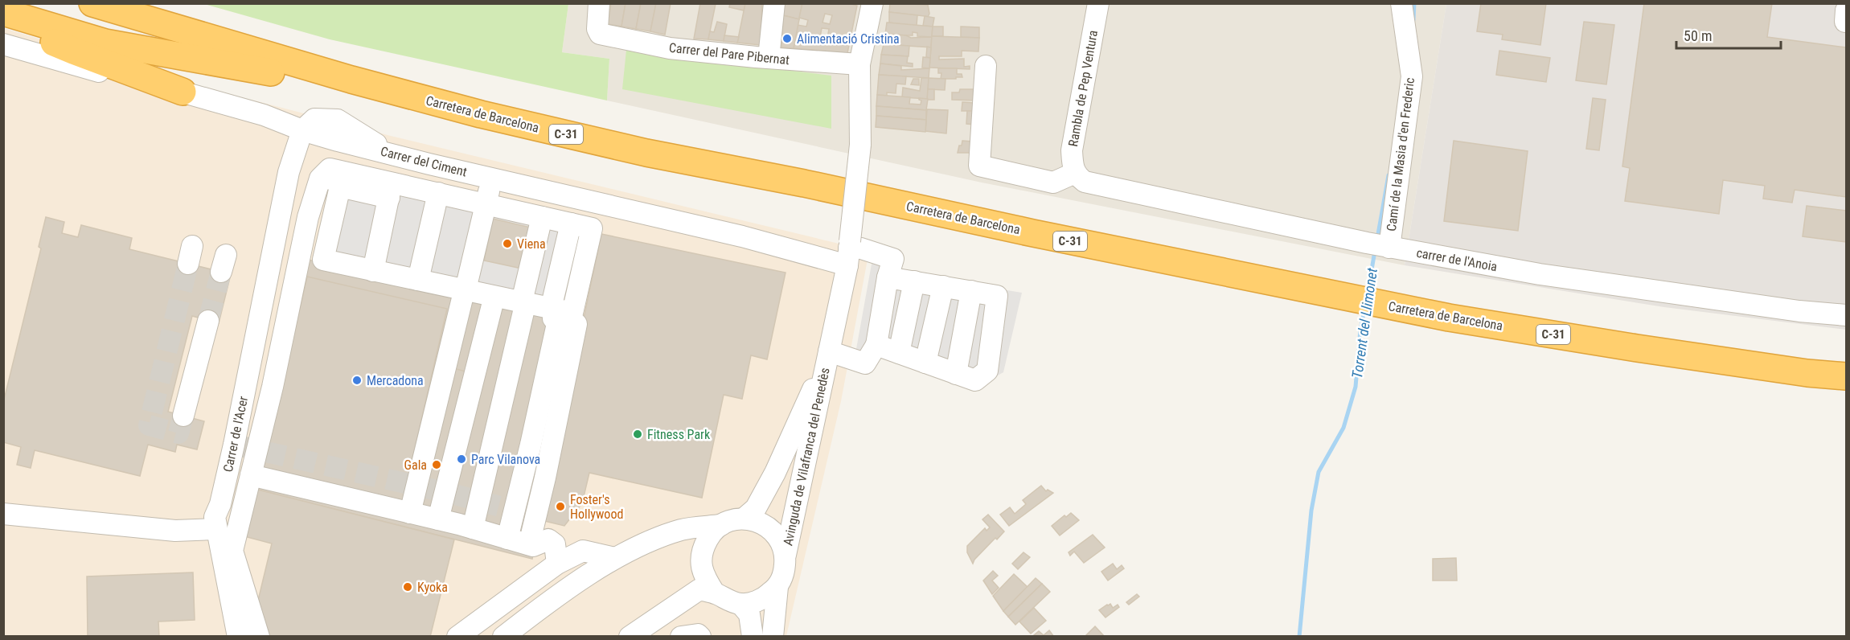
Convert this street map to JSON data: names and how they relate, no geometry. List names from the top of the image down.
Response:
{
  "streets": {
    "highway": ["Carretera de Barcelona", "C-31"],
    "street": [
      "Carrer del Pare Pibernat",
      "Rambla de Pep Ventura",
      "Camí de la Masia d'en Frederic",
      "Carrer del Ciment",
      "carrer de l'Anoia",
      "Carrer de l'Acer",
      "Avinguda de Vilafranca del Penedès"
    ]
  },
  "crossings": [
    ["Carrer del Pare Pibernat", "Avinguda de Vilafranca del Penedès"],
    ["Rambla de Pep Ventura", "carrer de l'Anoia"],
    ["Camí de la Masia d'en Frederic", "carrer de l'Anoia"],
    ["Carrer del Ciment", "Carrer de l'Acer"],
    ["Carrer del Ciment", "Avinguda de Vilafranca del Penedès"]
  ],
  "water": ["Torrent del Llimonet"],
  "places": [
    "Alimentació Cristina",
    "Viena",
    "Mercadona",
    "Fitness Park",
    "Parc Vilanova",
    "Gala",
    "Foster's Hollywood",
    "Kyoka"
  ],
  "scale_bar": "50 m"
}
